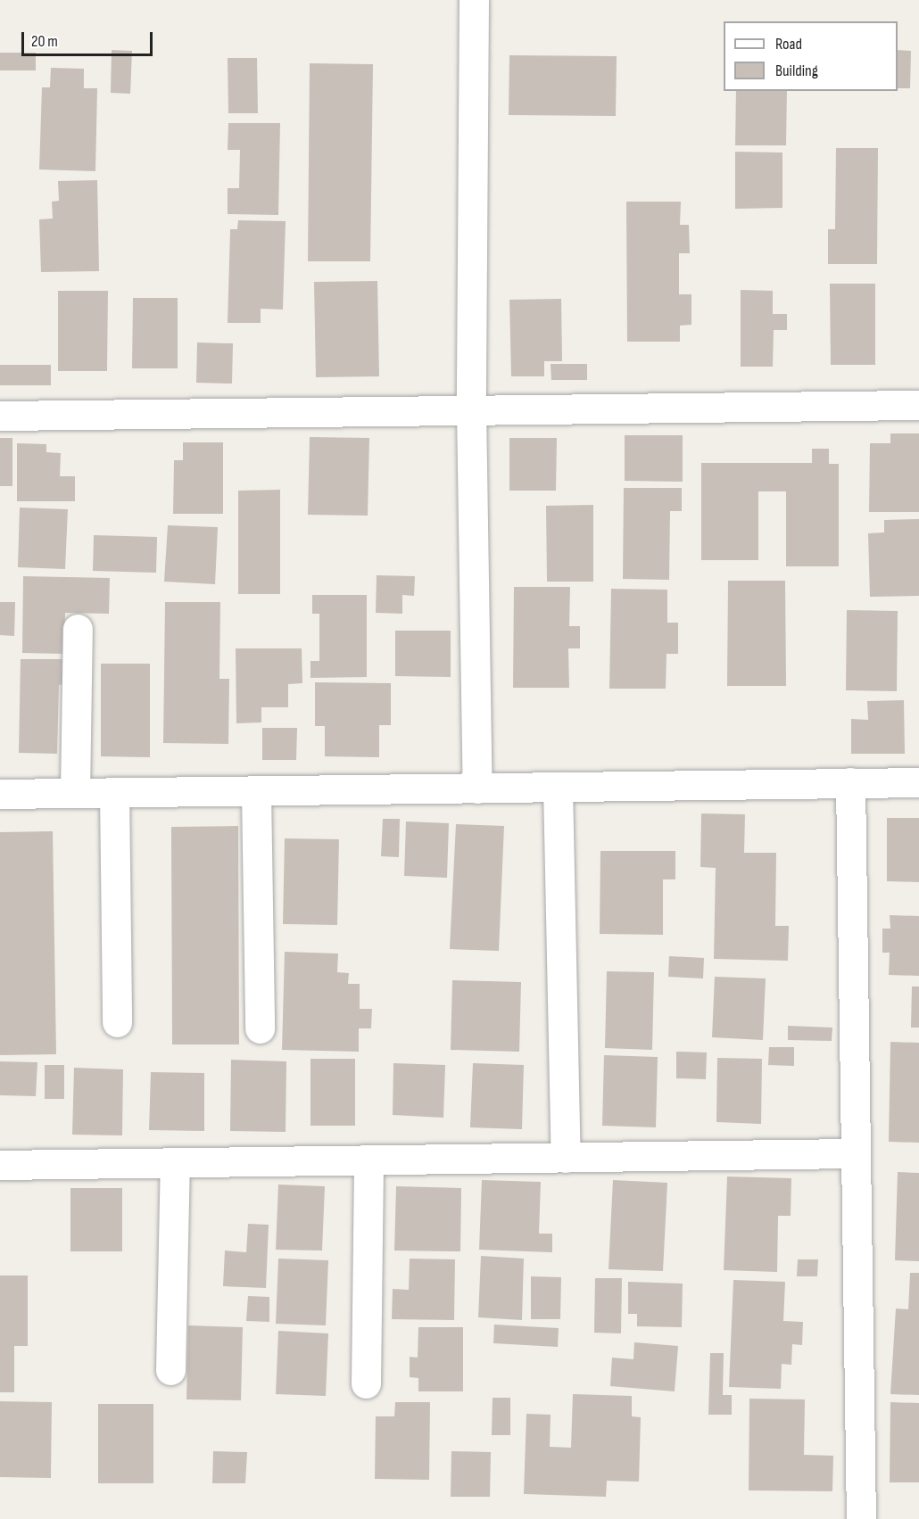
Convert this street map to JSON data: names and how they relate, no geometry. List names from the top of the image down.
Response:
{
  "legend": ["Road", "Building"],
  "scale_bar": "20 m"
}
